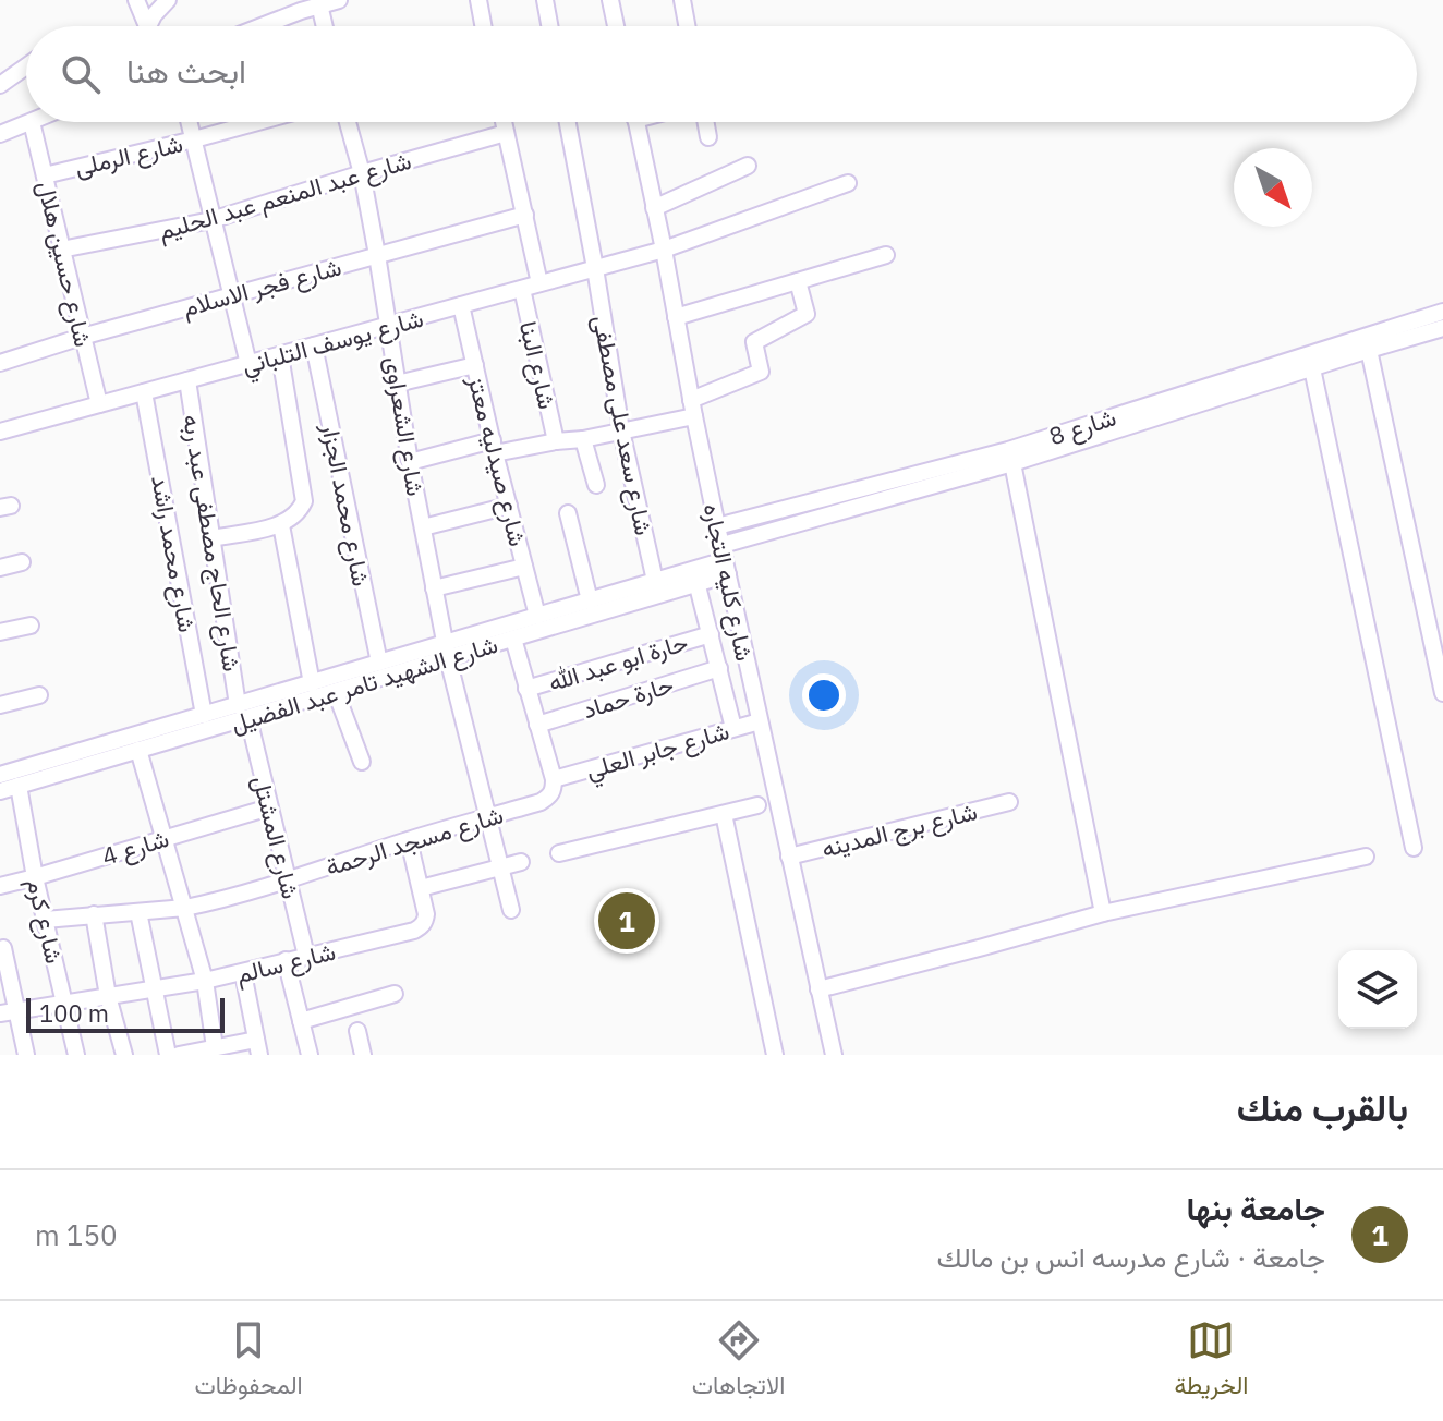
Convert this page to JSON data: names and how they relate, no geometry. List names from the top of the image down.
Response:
{
  "streets": {
    "street": [
      "شارع الرملى",
      "شارع عبد المنعم عبد الحليم",
      "شارع حسين هلال",
      "شارع فجر الاسلام",
      "شارع يوسف التلباني",
      "شارع البنا",
      "شارع سعد على مصطفى",
      "شارع الشعراوى",
      "شارع 8",
      "شارع صيدليه معتز",
      "شارع محمد الجزار",
      "شارع الحاج مصطفى عبد ربه",
      "شارع محمد راشد",
      "شارع كليه التجاره",
      "حارة ابو عبد الله",
      "شارع الشهيد تامر عبد الفضيل",
      "حارة حماد",
      "شارع جابر العلي",
      "شارع برج المدينه",
      "شارع المشتل",
      "شارع مسجد الرحمة",
      "شارع 4",
      "شارع كرم",
      "شارع سالم"
    ]
  },
  "crossings": [
    ["شارع الرملى", "شارع حسين هلال"],
    ["شارع عبد المنعم عبد الحليم", "شارع حسين هلال"],
    ["شارع عبد المنعم عبد الحليم", "شارع الشعراوى"],
    ["شارع حسين هلال", "شارع فجر الاسلام"],
    ["شارع حسين هلال", "شارع يوسف التلباني"],
    ["شارع فجر الاسلام", "شارع الشعراوى"],
    ["شارع يوسف التلباني", "شارع البنا"],
    ["شارع يوسف التلباني", "شارع سعد على مصطفى"],
    ["شارع يوسف التلباني", "شارع الشعراوى"],
    ["شارع يوسف التلباني", "شارع صيدليه معتز"],
    ["شارع يوسف التلباني", "شارع محمد الجزار"],
    ["شارع يوسف التلباني", "شارع الحاج مصطفى عبد ربه"],
    ["شارع يوسف التلباني", "شارع محمد راشد"],
    ["شارع يوسف التلباني", "شارع كليه التجاره"],
    ["شارع سعد على مصطفى", "شارع الشهيد تامر عبد الفضيل"],
    ["شارع الشعراوى", "شارع الشهيد تامر عبد الفضيل"],
    ["شارع الشعراوى", "شارع مسجد الرحمة"],
    ["شارع 8", "شارع كليه التجاره"],
    ["شارع 8", "شارع الشهيد تامر عبد الفضيل"],
    ["شارع صيدليه معتز", "شارع الشهيد تامر عبد الفضيل"],
    ["شارع محمد الجزار", "شارع الشهيد تامر عبد الفضيل"],
    ["شارع الحاج مصطفى عبد ربه", "شارع الشهيد تامر عبد الفضيل"],
    ["شارع محمد راشد", "شارع الشهيد تامر عبد الفضيل"],
    ["شارع كليه التجاره", "شارع الشهيد تامر عبد الفضيل"],
    ["شارع كليه التجاره", "شارع جابر العلي"],
    ["شارع كليه التجاره", "شارع برج المدينه"],
    ["شارع الشهيد تامر عبد الفضيل", "شارع المشتل"],
    ["شارع الشهيد تامر عبد الفضيل", "شارع كرم"],
    ["شارع جابر العلي", "شارع مسجد الرحمة"],
    ["شارع المشتل", "شارع مسجد الرحمة"],
    ["شارع المشتل", "شارع 4"],
    ["شارع المشتل", "شارع سالم"],
    ["شارع مسجد الرحمة", "شارع كرم"],
    ["شارع 4", "شارع كرم"],
    ["شارع كرم", "شارع سالم"]
  ],
  "scale_bar": "100 m",
  "north": "bottom right",
  "page": {
    "search": "ابحث هنا",
    "pins": "1",
    "scale": "100 m",
    "heading": "بالقرب منك",
    "list": [
      {
        "mark": "1",
        "name": "جامعة بنها",
        "note": "جامعة · شارع مدرسه انس بن مالك",
        "value": "150 m"
      }
    ],
    "nav": ["الخريطة", "الاتجاهات", "المحفوظات"]
  }
}
